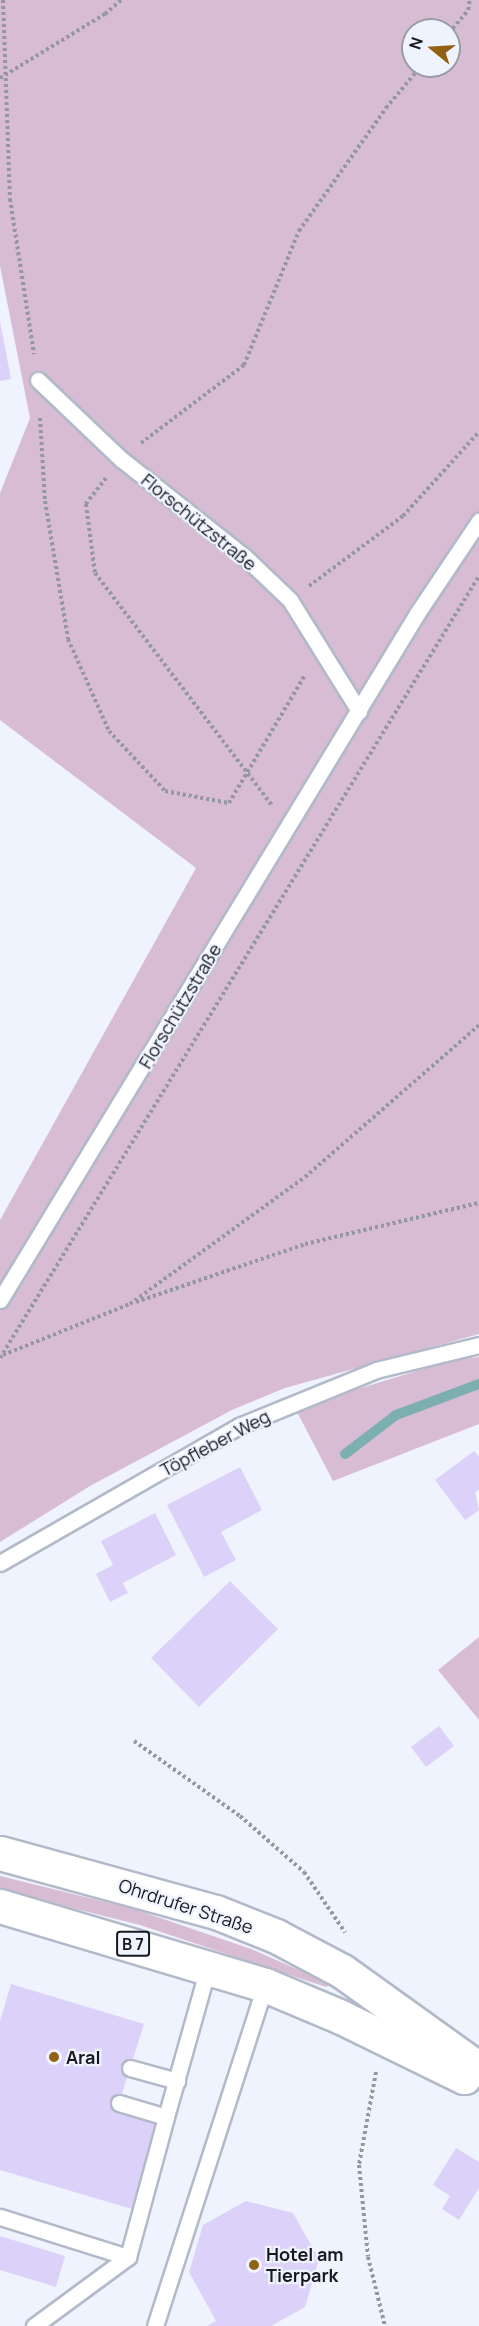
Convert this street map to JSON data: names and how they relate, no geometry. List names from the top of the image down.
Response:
{
  "streets": {
    "main road": ["Ohrdrufer Straße", "B 7"],
    "lane": ["Florschützstraße", "Töpfleber Weg"]
  },
  "places": ["Aral", "Hotel am Tierpark"],
  "north": "left"
}
